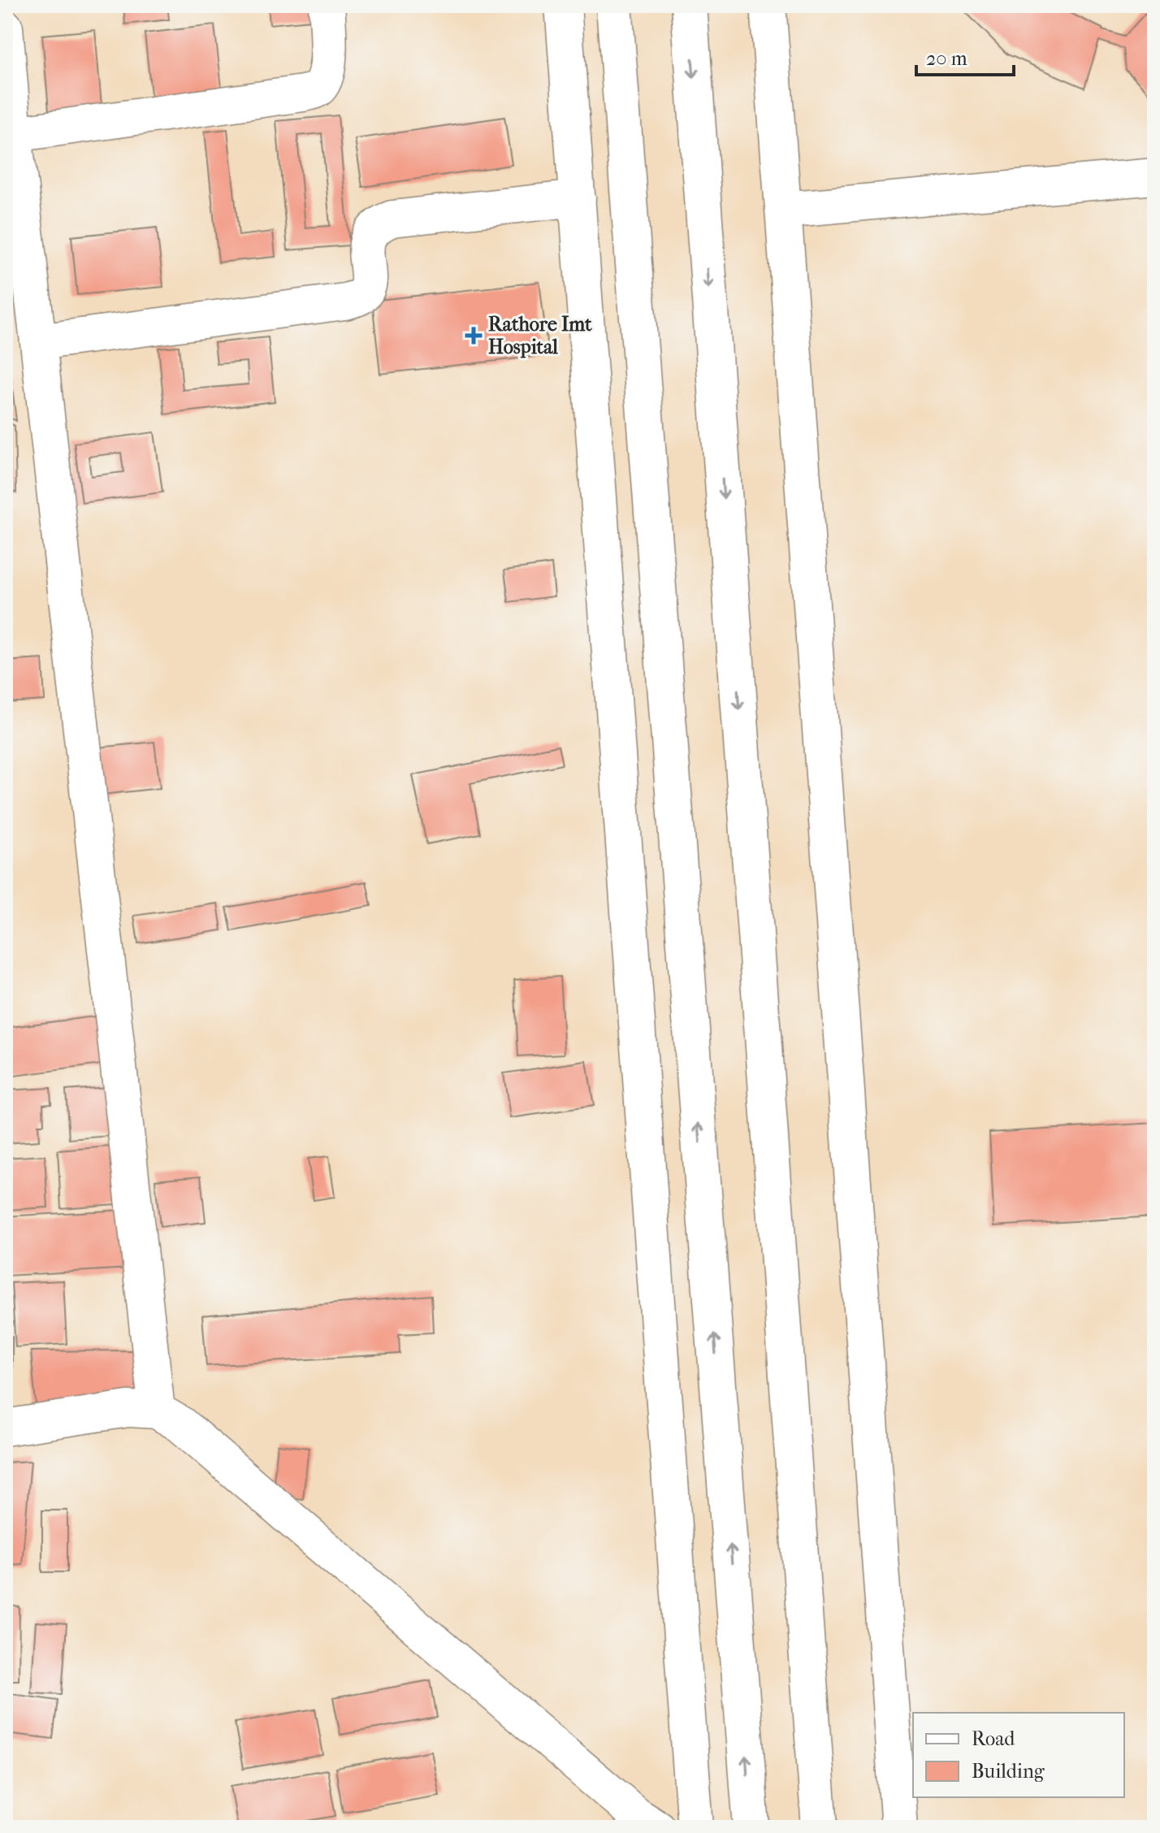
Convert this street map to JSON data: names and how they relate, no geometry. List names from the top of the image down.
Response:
{
  "places": {
    "health": ["Rathore Imt Hospital"]
  },
  "legend": ["Road", "Building"],
  "scale_bar": "20 m"
}
